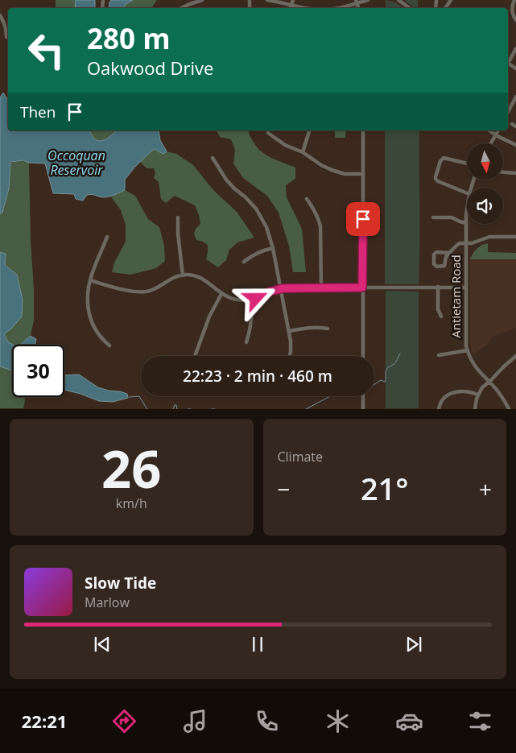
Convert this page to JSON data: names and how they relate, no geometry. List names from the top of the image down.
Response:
{
  "streets": {
    "street": ["Antietam Road"]
  },
  "water": ["Occoquan Reservoir"],
  "north": "bottom",
  "page": {
    "turn": ["280 m", "Oakwood Drive"],
    "then": "Then",
    "limit": "30",
    "trip": "22:23 · 2 min · 460 m",
    "tile": [
      ["26", "km/h"],
      "Climate"
    ],
    "heat": ["−", "21°", "+"],
    "song": ["Slow Tide", "Marlow"],
    "tabs": "22:21"
  }
}
